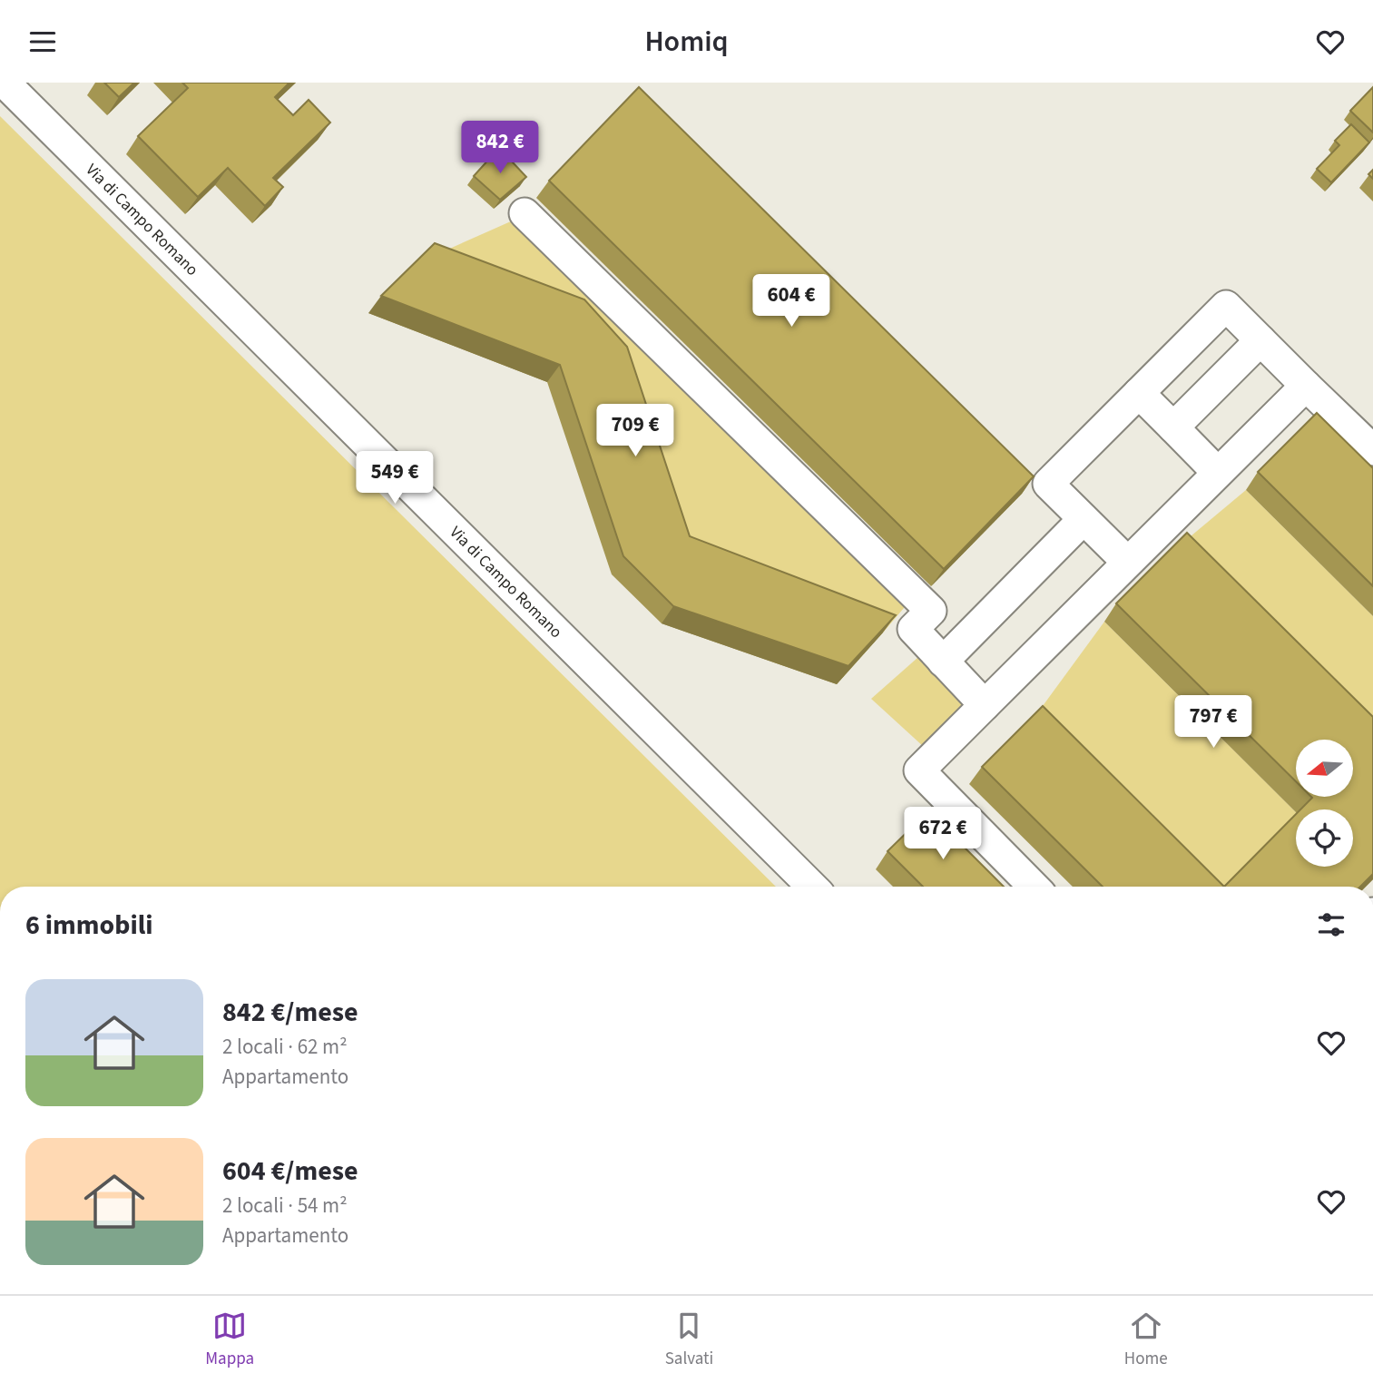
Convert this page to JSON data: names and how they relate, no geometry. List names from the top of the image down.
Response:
{
  "streets": {
    "street": ["Via di Campo Romano"]
  },
  "north": "left",
  "page": {
    "header": "Homiq",
    "price": [
      "842 €",
      "604 €",
      "709 €",
      "549 €",
      "797 €",
      "672 €"
    ],
    "heading": "6 immobili",
    "list": [
      {
        "name": "842 €/mese",
        "note": "2 locali · 62 m² · Appartamento"
      },
      {
        "name": "604 €/mese",
        "note": "2 locali · 54 m² · Appartamento"
      }
    ],
    "tabs": ["Mappa", "Salvati", "Home"]
  }
}
